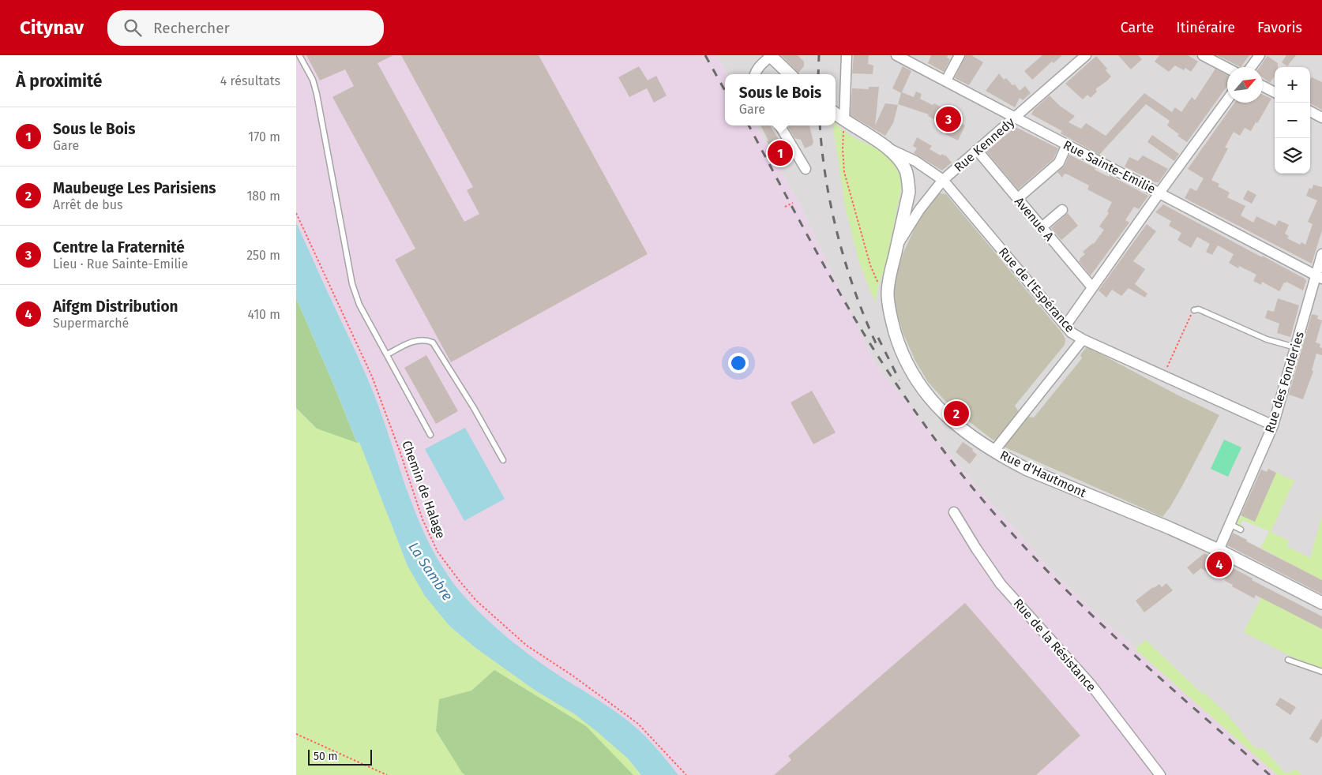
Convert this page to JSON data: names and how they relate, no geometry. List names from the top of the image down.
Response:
{
  "streets": {
    "street": [
      "Rue Kennedy",
      "Rue Sainte-Emilie",
      "Avenue A",
      "Rue de l'Espérance",
      "Rue des Fonderies",
      "Rue d'Hautmont",
      "Rue de la Résistance"
    ],
    "path": ["Chemin de Halage"]
  },
  "crossings": [
    ["Rue Kennedy", "Rue Sainte-Emilie"],
    ["Rue Kennedy", "Avenue A"],
    ["Rue Kennedy", "Rue de l'Espérance"],
    ["Rue Kennedy", "Rue d'Hautmont"],
    ["Rue Sainte-Emilie", "Rue des Fonderies"],
    ["Rue de l'Espérance", "Rue des Fonderies"],
    ["Rue de l'Espérance", "Rue d'Hautmont"],
    ["Rue des Fonderies", "Rue d'Hautmont"]
  ],
  "water": ["La Sambre"],
  "scale_bar": "50 m",
  "north": "top right",
  "page": {
    "header": "Citynav",
    "search": "Rechercher",
    "nav": ["Carte", "Itinéraire", "Favoris"],
    "heading": ["À proximité", "4 résultats"],
    "map_buttons": ["+", "−"],
    "popup": ["Sous le Bois", "Gare"],
    "pins": [
      "3",
      "1",
      "2",
      "4"
    ],
    "list": [
      {
        "mark": "1",
        "name": "Sous le Bois",
        "note": "Gare",
        "value": "170 m"
      },
      {
        "mark": "2",
        "name": "Maubeuge Les Parisiens",
        "note": "Arrêt de bus",
        "value": "180 m"
      },
      {
        "mark": "3",
        "name": "Centre la Fraternité",
        "note": "Lieu · Rue Sainte-Emilie",
        "value": "250 m"
      },
      {
        "mark": "4",
        "name": "Aifgm Distribution",
        "note": "Supermarché",
        "value": "410 m"
      }
    ],
    "scale": "50 m"
  }
}
